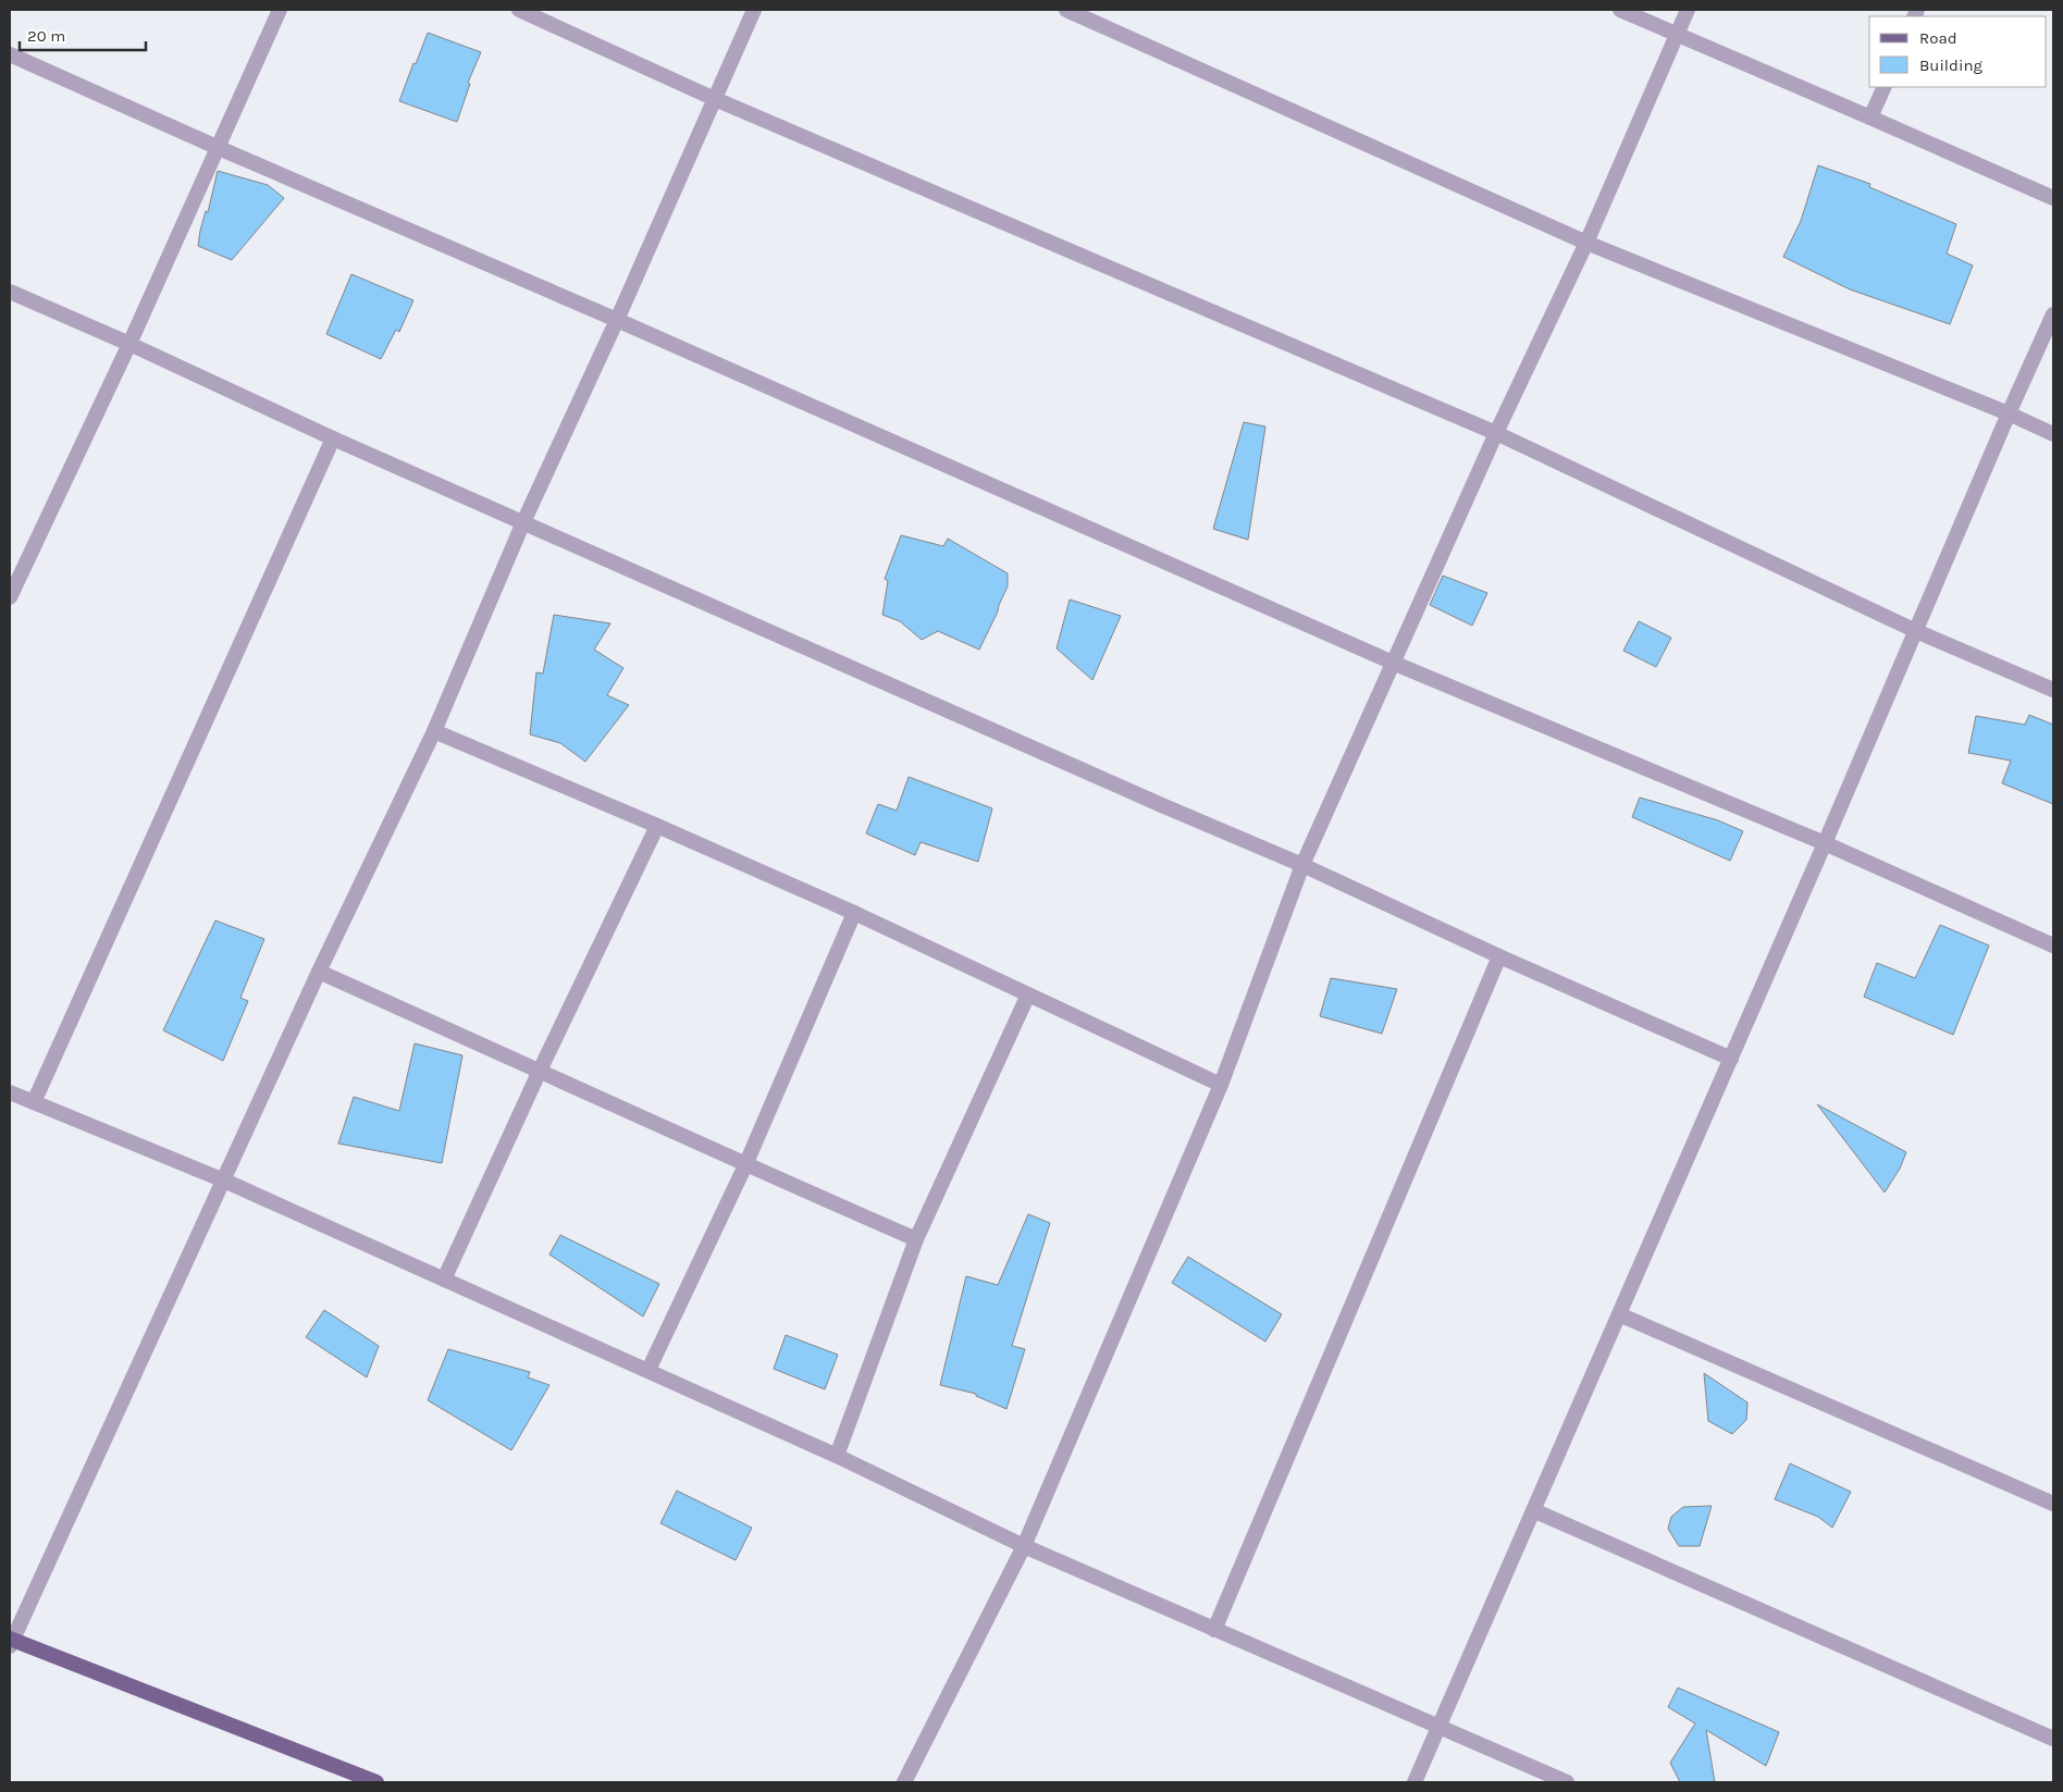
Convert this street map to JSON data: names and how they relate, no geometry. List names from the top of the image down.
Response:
{
  "legend": ["Road", "Building"],
  "scale_bar": "20 m"
}
